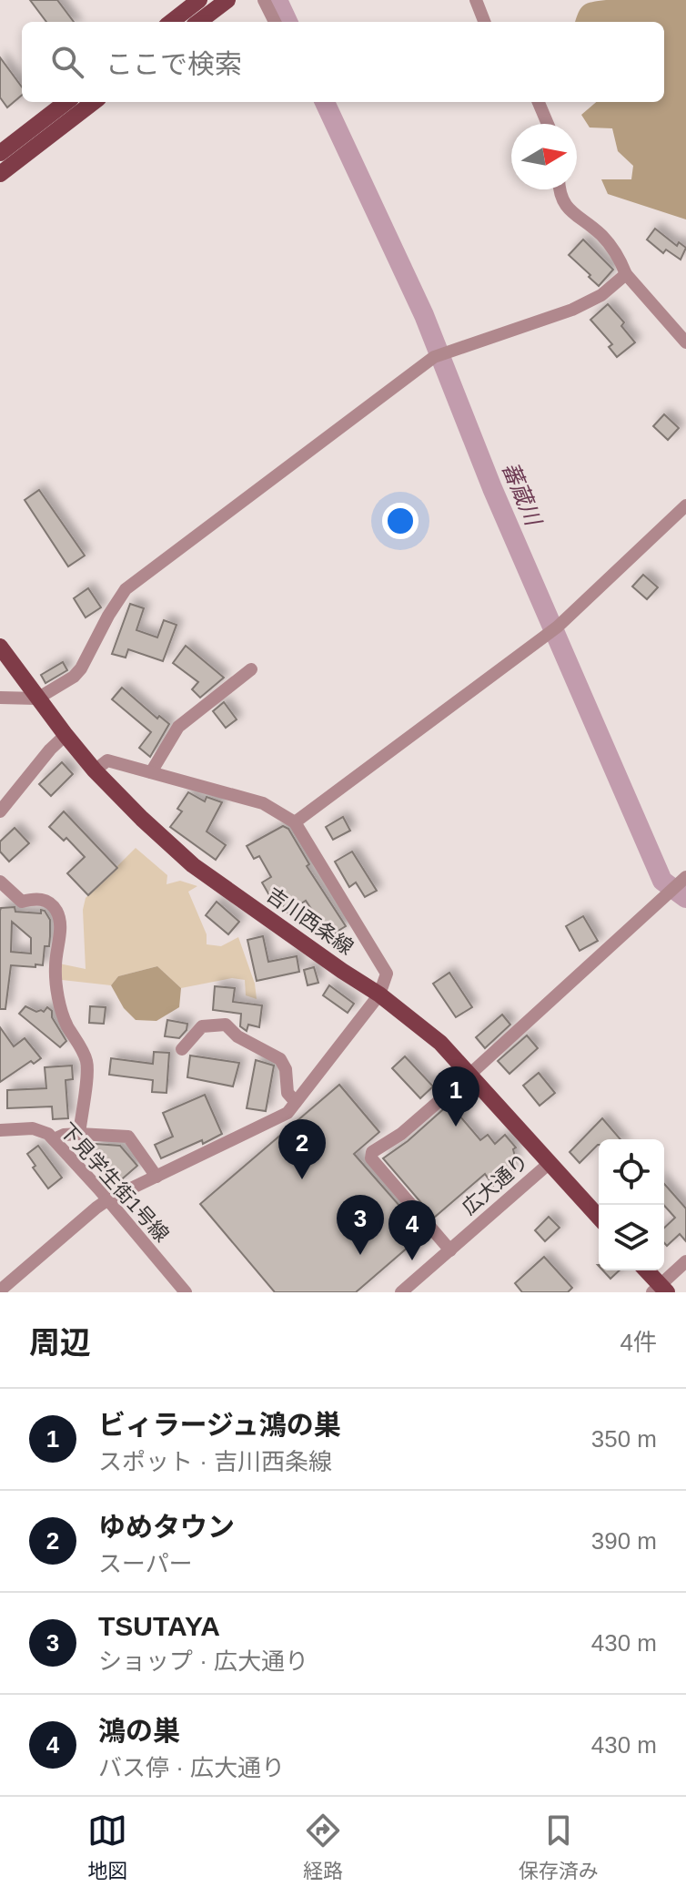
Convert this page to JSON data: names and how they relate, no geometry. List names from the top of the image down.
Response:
{
  "streets": {
    "main road": ["吉川西条線"],
    "street": ["下見学生街1号線", "広大通り"]
  },
  "crossings": [
    ["吉川西条線", "広大通り"]
  ],
  "water": ["蕃蔵川"],
  "north": "right",
  "page": {
    "search": "ここで検索",
    "pins": [
      "1",
      "2",
      "3",
      "4"
    ],
    "heading": ["周辺", "4件"],
    "list": [
      {
        "mark": "1",
        "name": "ビィラージュ鴻の巣",
        "note": "スポット · 吉川西条線",
        "value": "350 m"
      },
      {
        "mark": "2",
        "name": "ゆめタウン",
        "note": "スーパー",
        "value": "390 m"
      },
      {
        "mark": "3",
        "name": "TSUTAYA",
        "note": "ショップ · 広大通り",
        "value": "430 m"
      },
      {
        "mark": "4",
        "name": "鴻の巣",
        "note": "バス停 · 広大通り",
        "value": "430 m"
      }
    ],
    "nav": ["地図", "経路", "保存済み"]
  }
}
